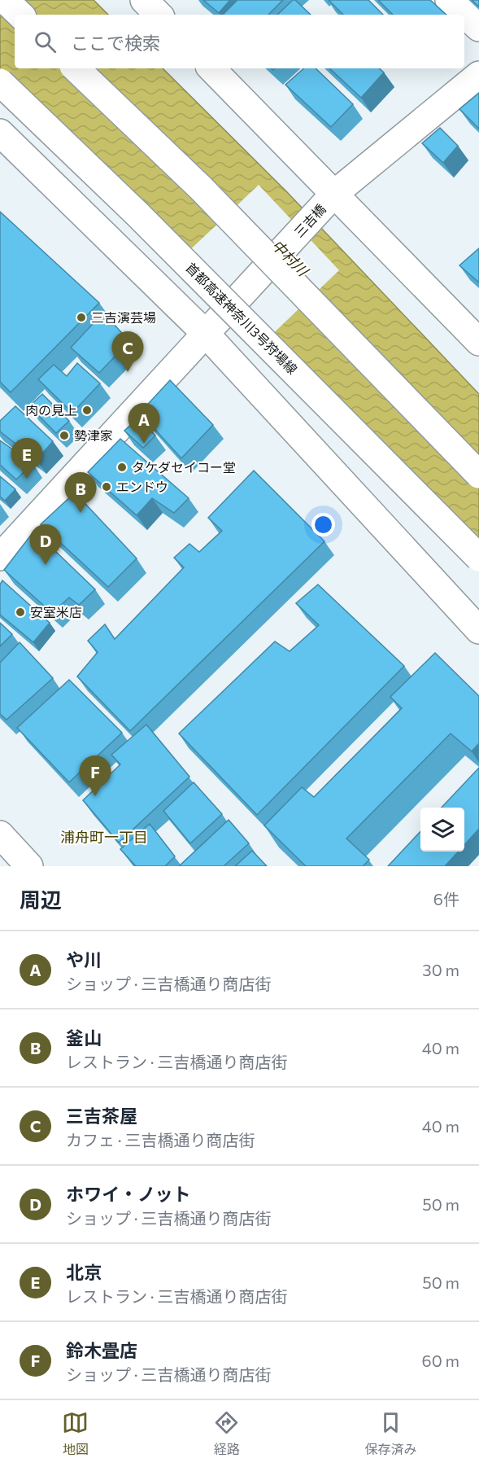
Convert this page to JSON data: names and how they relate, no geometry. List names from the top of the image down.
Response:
{
  "streets": {
    "main road": ["三吉橋", "首都高速神奈川3号狩場線"]
  },
  "districts": ["浦舟町一丁目"],
  "water": ["中村川"],
  "places": [
    "三吉演芸場",
    "肉の見上",
    "勢津家",
    "タケダセイコー堂",
    "エンドウ",
    "安室米店"
  ],
  "page": {
    "search": "ここで検索",
    "pins": [
      "C",
      "A",
      "E",
      "B",
      "D",
      "F"
    ],
    "heading": ["周辺", "6件"],
    "list": [
      {
        "mark": "A",
        "name": "や川",
        "note": "ショップ · 三吉橋通り商店街",
        "value": "30 m"
      },
      {
        "mark": "B",
        "name": "釜山",
        "note": "レストラン · 三吉橋通り商店街",
        "value": "40 m"
      },
      {
        "mark": "C",
        "name": "三吉茶屋",
        "note": "カフェ · 三吉橋通り商店街",
        "value": "40 m"
      },
      {
        "mark": "D",
        "name": "ホワイ・ノット",
        "note": "ショップ · 三吉橋通り商店街",
        "value": "50 m"
      },
      {
        "mark": "E",
        "name": "北京",
        "note": "レストラン · 三吉橋通り商店街",
        "value": "50 m"
      },
      {
        "mark": "F",
        "name": "鈴木畳店",
        "note": "ショップ · 三吉橋通り商店街",
        "value": "60 m"
      }
    ],
    "nav": ["地図", "経路", "保存済み"]
  }
}
